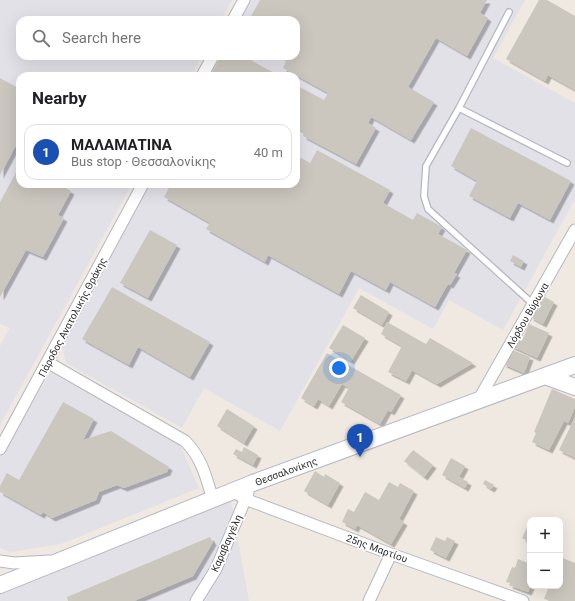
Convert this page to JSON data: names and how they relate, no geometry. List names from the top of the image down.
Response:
{
  "streets": {
    "main road": ["Θεσσαλονίκης"],
    "street": [
      "Λόρδου Βύρωνα",
      "Πάροδος Ανατολικής Θράκης",
      "Καραβαγγέλη",
      "25ης Μαρτίου"
    ]
  },
  "crossings": [
    ["Λόρδου Βύρωνα", "Θεσσαλονίκης"],
    ["Θεσσαλονίκης", "Καραβαγγέλη"],
    ["Θεσσαλονίκης", "25ης Μαρτίου"],
    ["Καραβαγγέλη", "25ης Μαρτίου"]
  ],
  "page": {
    "search": "Search here",
    "heading": "Nearby",
    "list": [
      {
        "mark": "1",
        "name": "ΜΑΛΑΜΑΤΙΝΑ",
        "note": "Bus stop · Θεσσαλονίκης",
        "value": "40 m"
      }
    ],
    "pins": "1",
    "map_buttons": ["+", "−"]
  }
}
